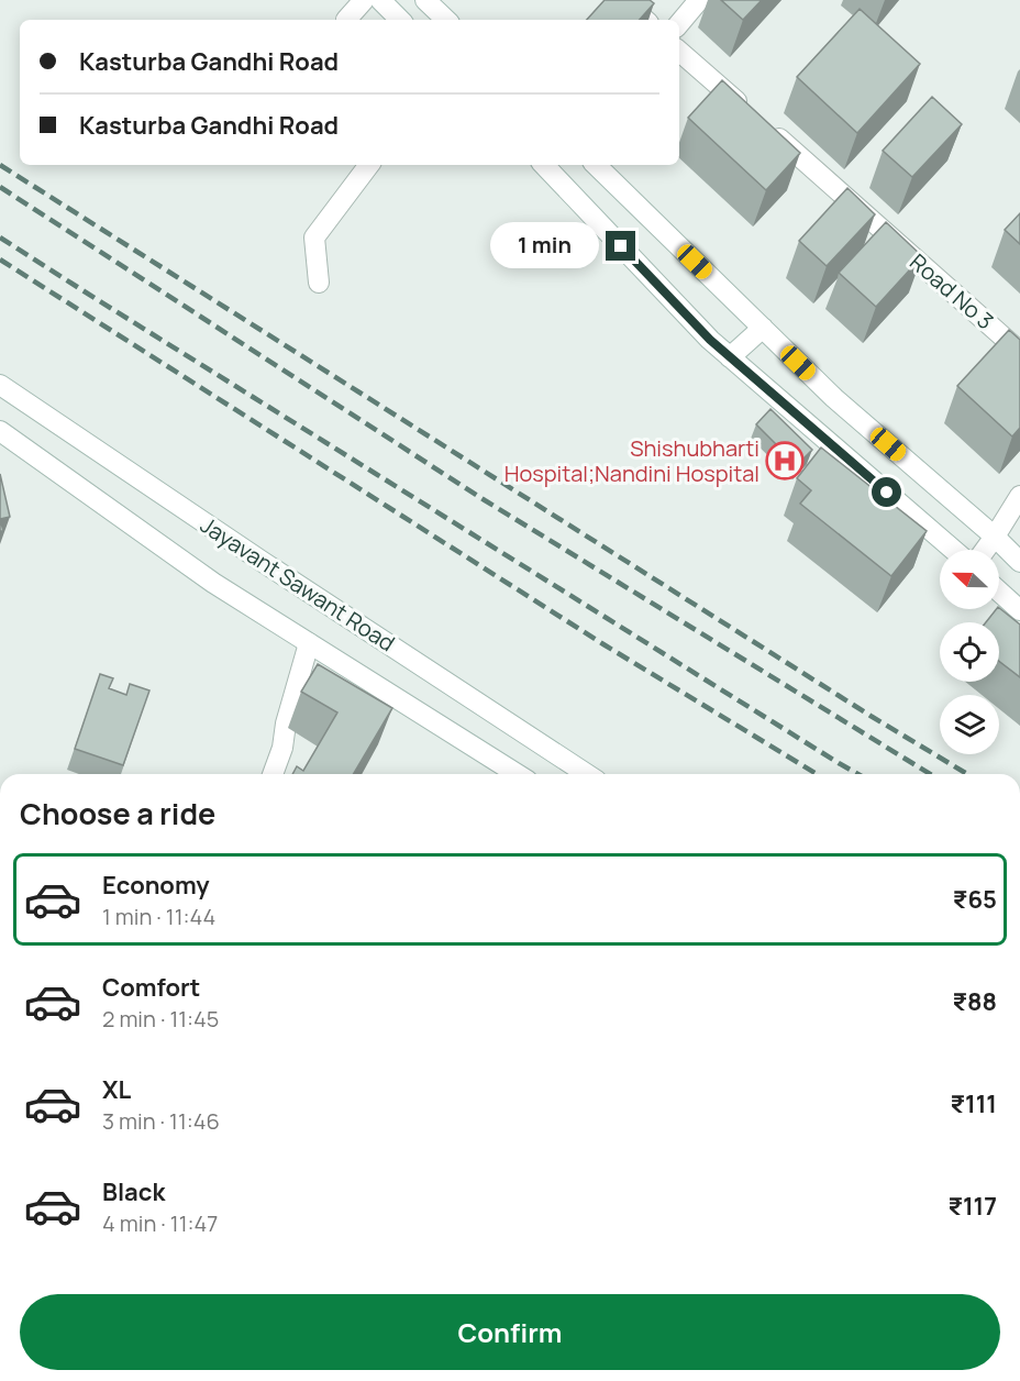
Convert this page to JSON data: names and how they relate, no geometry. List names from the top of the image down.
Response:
{
  "streets": {
    "street": ["Road No 3", "Jayavant Sawant Road"]
  },
  "places": {
    "hospital": ["Shishubharti Hospital;Nandini Hospital"]
  },
  "north": "left",
  "page": {
    "banner": ["Kasturba Gandhi Road", "Kasturba Gandhi Road"],
    "bubble": "1 min",
    "heading": "Choose a ride",
    "list": [
      {
        "name": "Economy",
        "note": "1 min · 11:44",
        "value": "₹65"
      },
      {
        "name": "Comfort",
        "note": "2 min · 11:45",
        "value": "₹88"
      },
      {
        "name": "XL",
        "note": "3 min · 11:46",
        "value": "₹111"
      },
      {
        "name": "Black",
        "note": "4 min · 11:47",
        "value": "₹117"
      }
    ],
    "buttons": "Confirm"
  }
}
